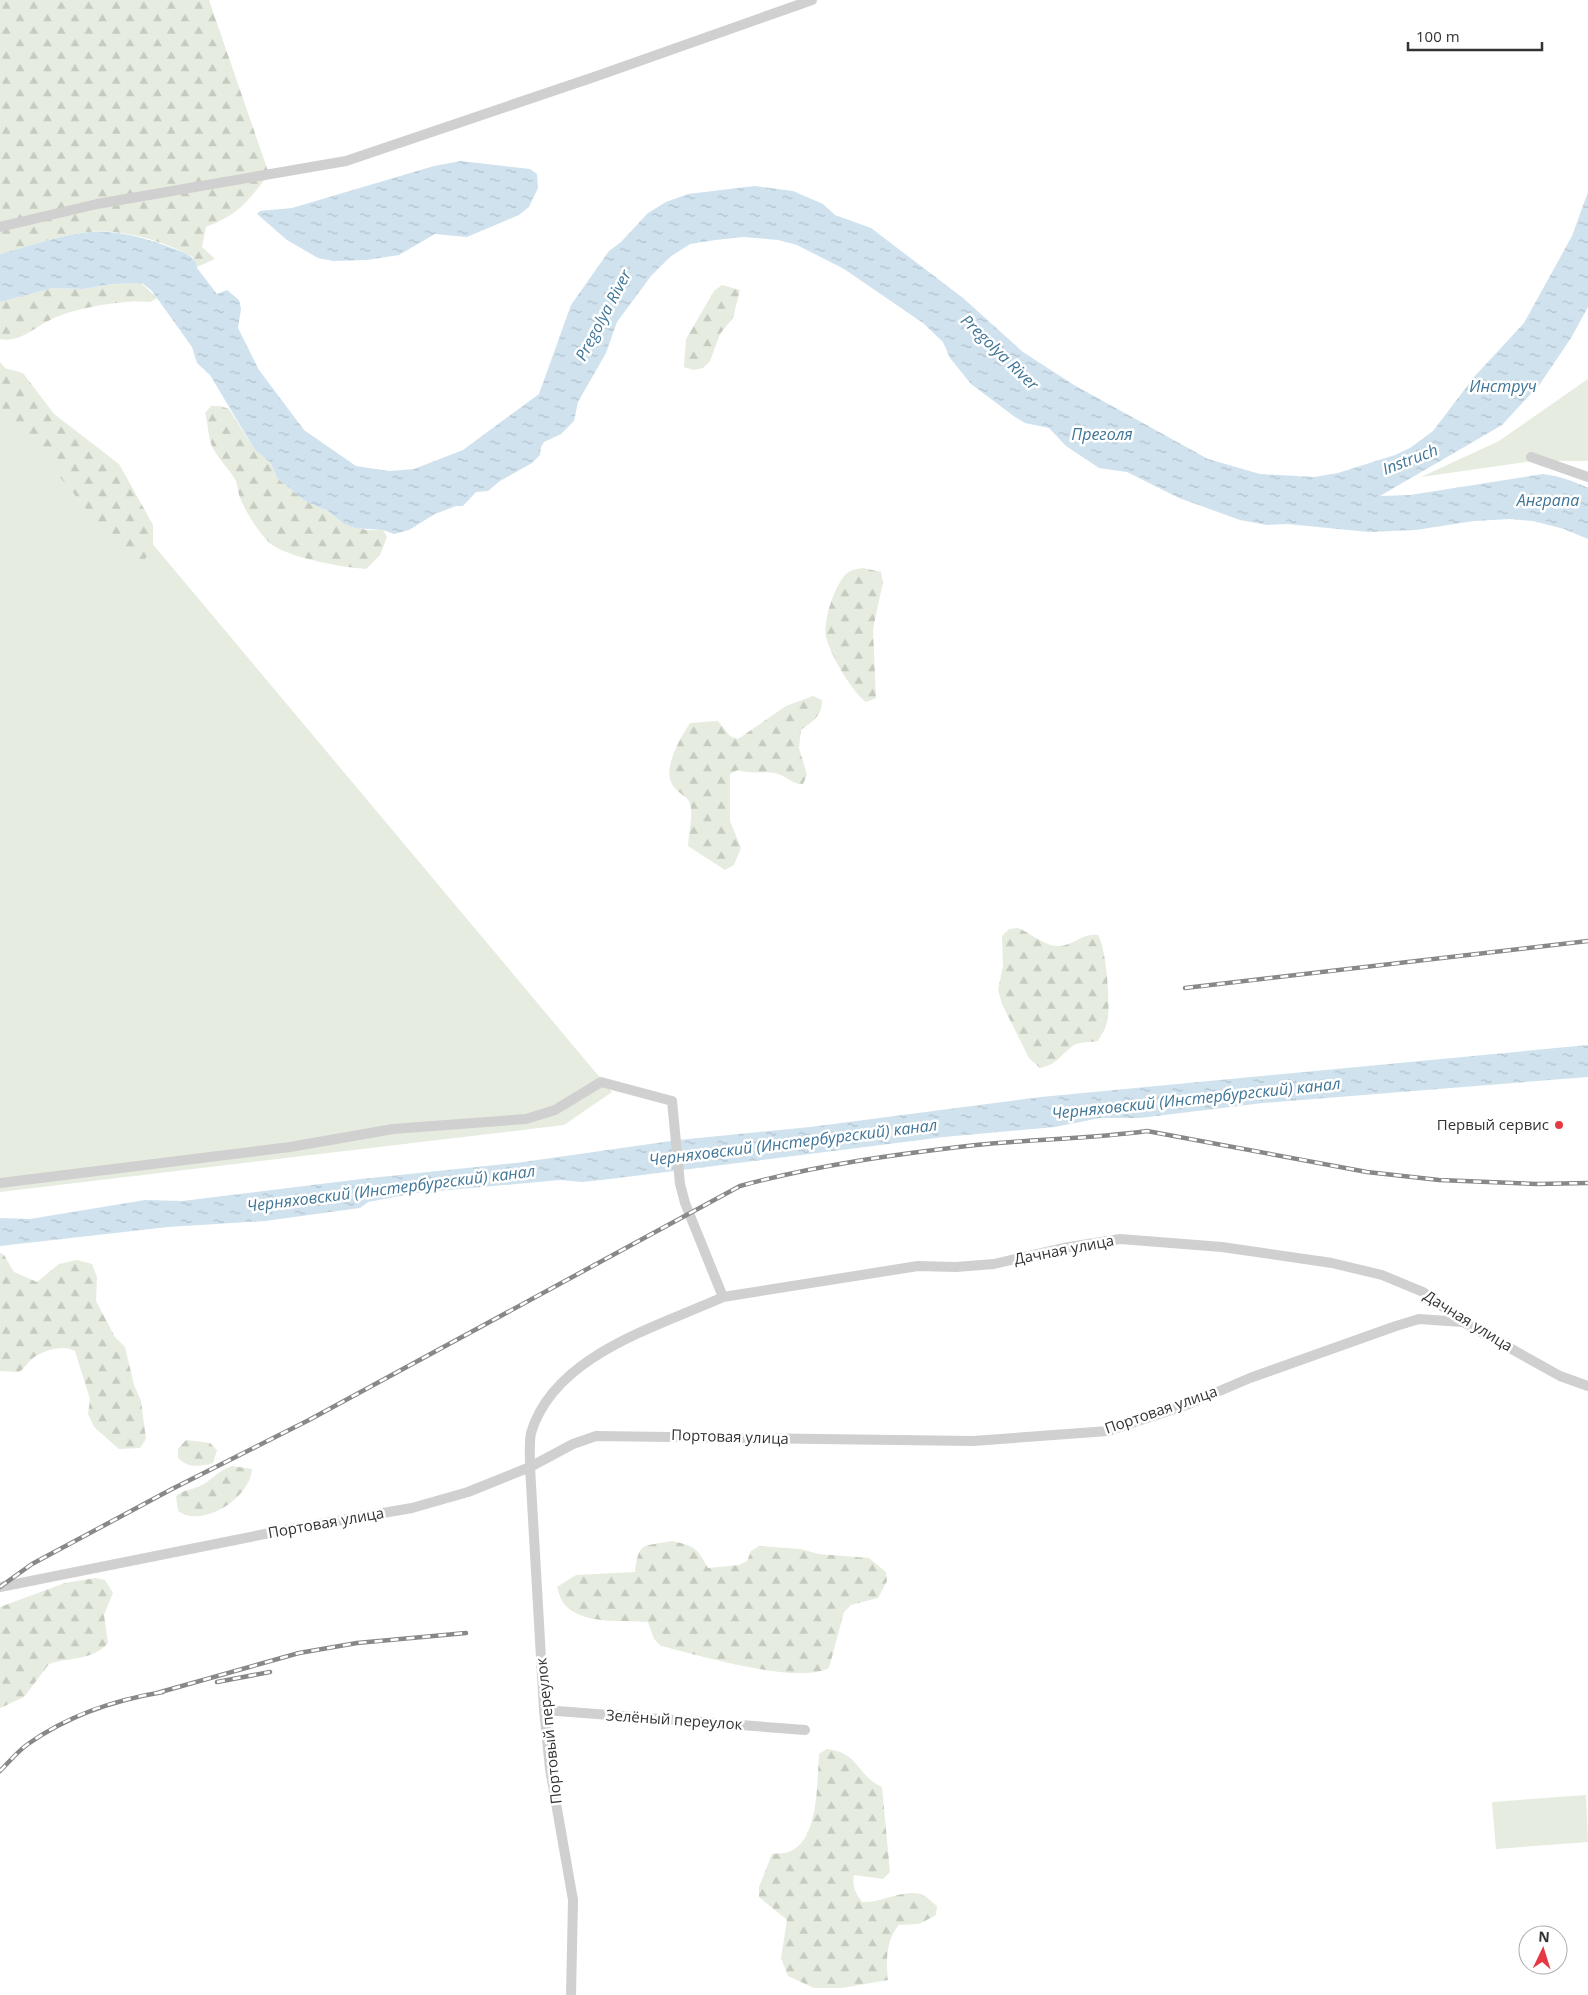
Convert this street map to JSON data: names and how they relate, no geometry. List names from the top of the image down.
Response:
{
  "streets": {
    "street": [
      "Дачная улица",
      "Портовая улица",
      "Зелёный переулок",
      "Портовый переулок"
    ]
  },
  "crossings": [
    ["Дачная улица", "Портовая улица"],
    ["Дачная улица", "Портовый переулок"],
    ["Портовая улица", "Портовый переулок"],
    ["Зелёный переулок", "Портовый переулок"]
  ],
  "water": [
    "Pregolya River",
    "Инструч",
    "Преголя",
    "Instruch",
    "Анграпа",
    "Черняховский (Инстербургский) канал"
  ],
  "places": ["Первый сервис"],
  "scale_bar": "100 m",
  "north": "top"
}
